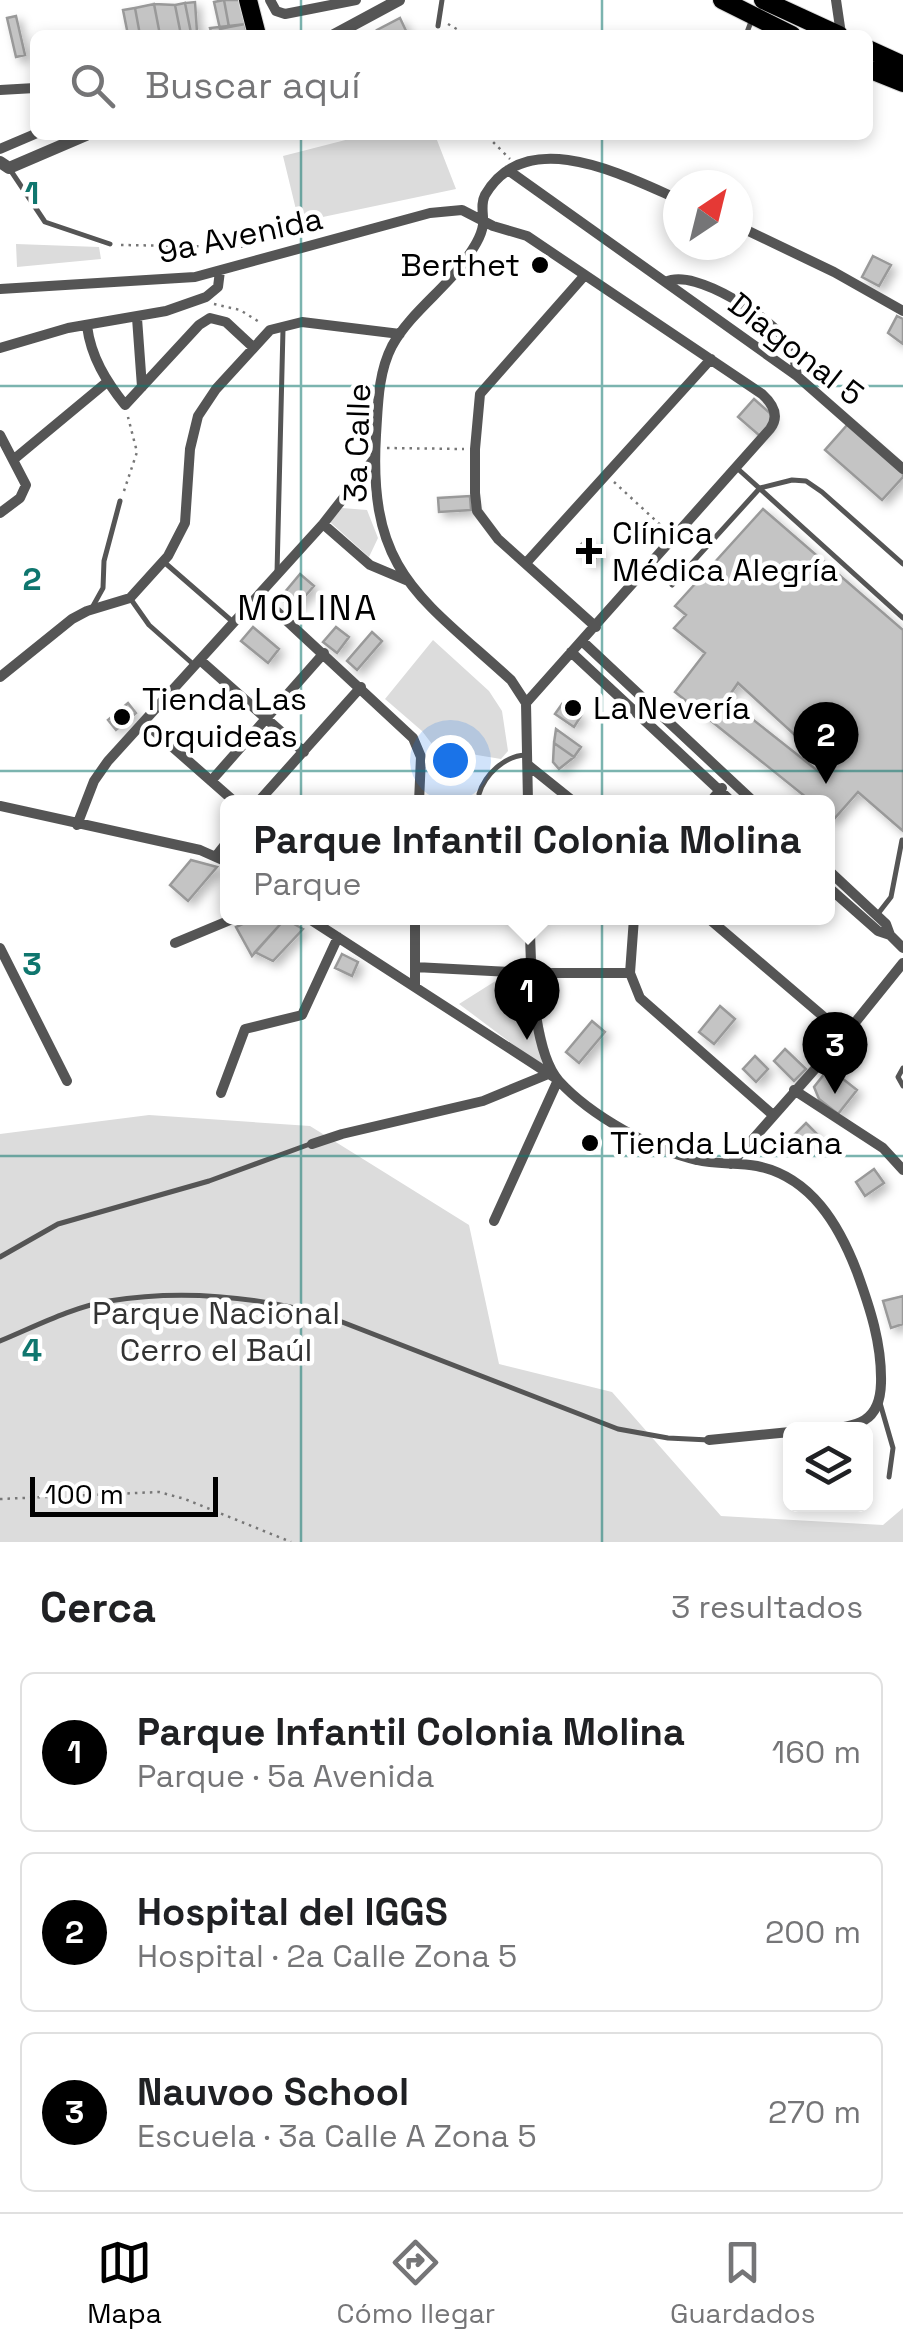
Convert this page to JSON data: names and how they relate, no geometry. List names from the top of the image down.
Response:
{
  "streets": {
    "street": ["9a Avenida", "Diagonal 5", "3a Calle"]
  },
  "crossings": [
    ["9a Avenida", "3a Calle"]
  ],
  "districts": ["MOLINA"],
  "parks": ["Parque Nacional Cerro el Baúl"],
  "places": {
    "other": [
      "Berthet",
      "La Nevería",
      "Tienda Las Orquideas",
      "Tienda Luciana"
    ],
    "health": ["Clínica Médica Alegría"]
  },
  "scale_bar": "100 m",
  "north": "top right",
  "page": {
    "search": "Buscar aquí",
    "pins": ["2", "1", "3"],
    "popup": ["Parque Infantil Colonia Molina", "Parque"],
    "scale": "100 m",
    "heading": ["Cerca", "3 resultados"],
    "list": [
      {
        "mark": "1",
        "name": "Parque Infantil Colonia Molina",
        "note": "Parque · 5a Avenida",
        "value": "160 m"
      },
      {
        "mark": "2",
        "name": "Hospital del IGGS",
        "note": "Hospital · 2a Calle Zona 5",
        "value": "200 m"
      },
      {
        "mark": "3",
        "name": "Nauvoo School",
        "note": "Escuela · 3a Calle A Zona 5",
        "value": "270 m"
      }
    ],
    "nav": ["Mapa", "Cómo llegar", "Guardados"]
  },
  "grid": {
    "rows": [
      "1",
      "2",
      "3",
      "4"
    ]
  }
}
